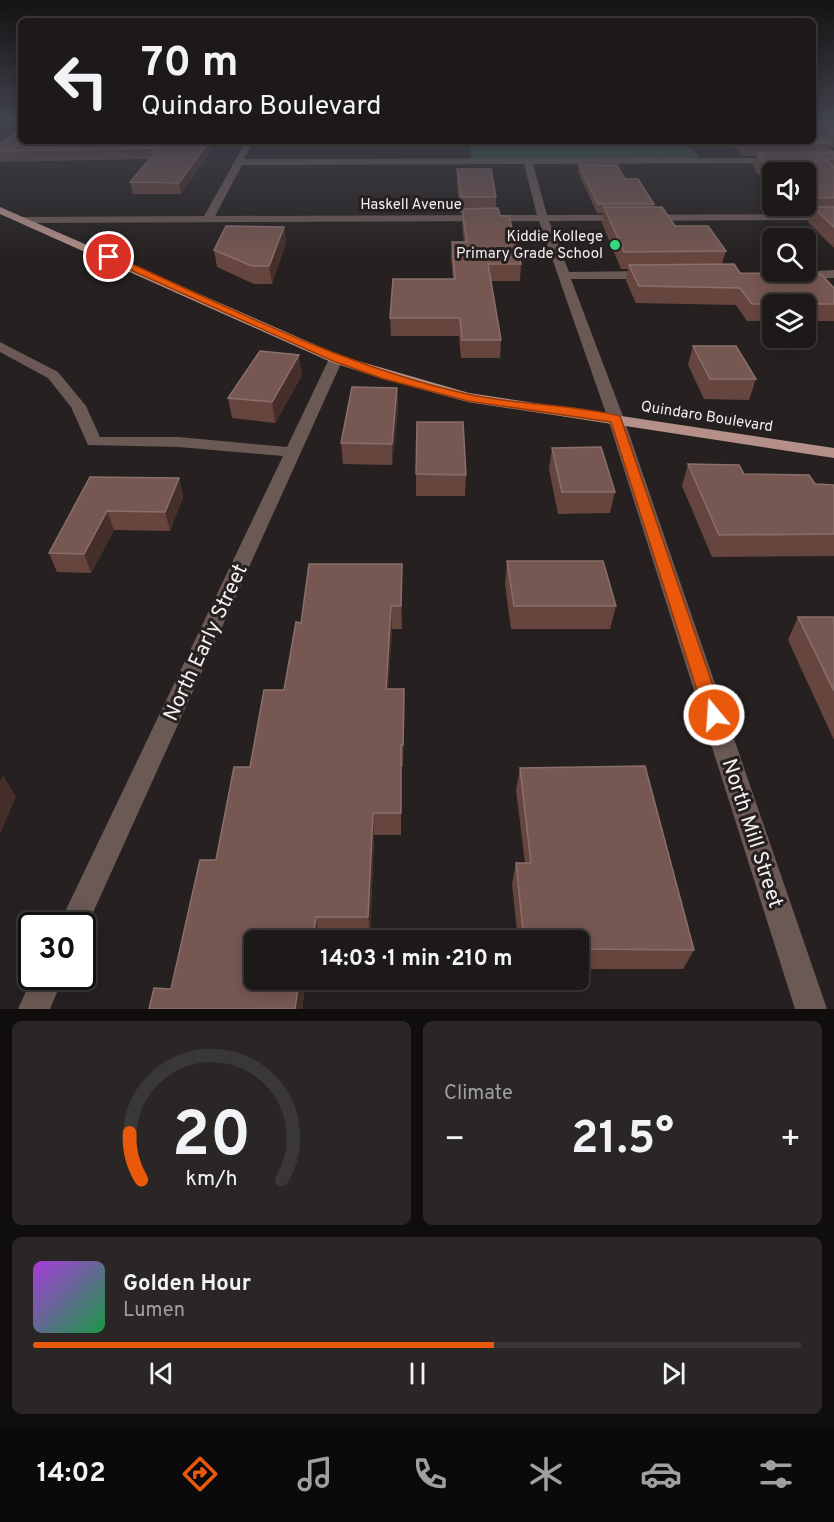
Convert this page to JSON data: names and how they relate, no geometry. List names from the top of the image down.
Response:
{
  "streets": {
    "main road": ["Quindaro Boulevard"],
    "street": ["Haskell Avenue", "North Early Street", "North Mill Street"]
  },
  "crossings": [
    ["Haskell Avenue", "Quindaro Boulevard"],
    ["Haskell Avenue", "North Mill Street"],
    ["Quindaro Boulevard", "North Early Street"],
    ["Quindaro Boulevard", "North Mill Street"]
  ],
  "places": ["Kiddie Kollege Primary Grade School"],
  "page": {
    "turn": ["70 m", "Quindaro Boulevard"],
    "limit": "30",
    "trip": "14:03 · 1 min · 210 m",
    "tile": "Climate",
    "heat": ["−", "21.5°", "+"],
    "song": ["Golden Hour", "Lumen"],
    "tabs": "14:02",
    "gauge": ["20", "km/h"]
  }
}
